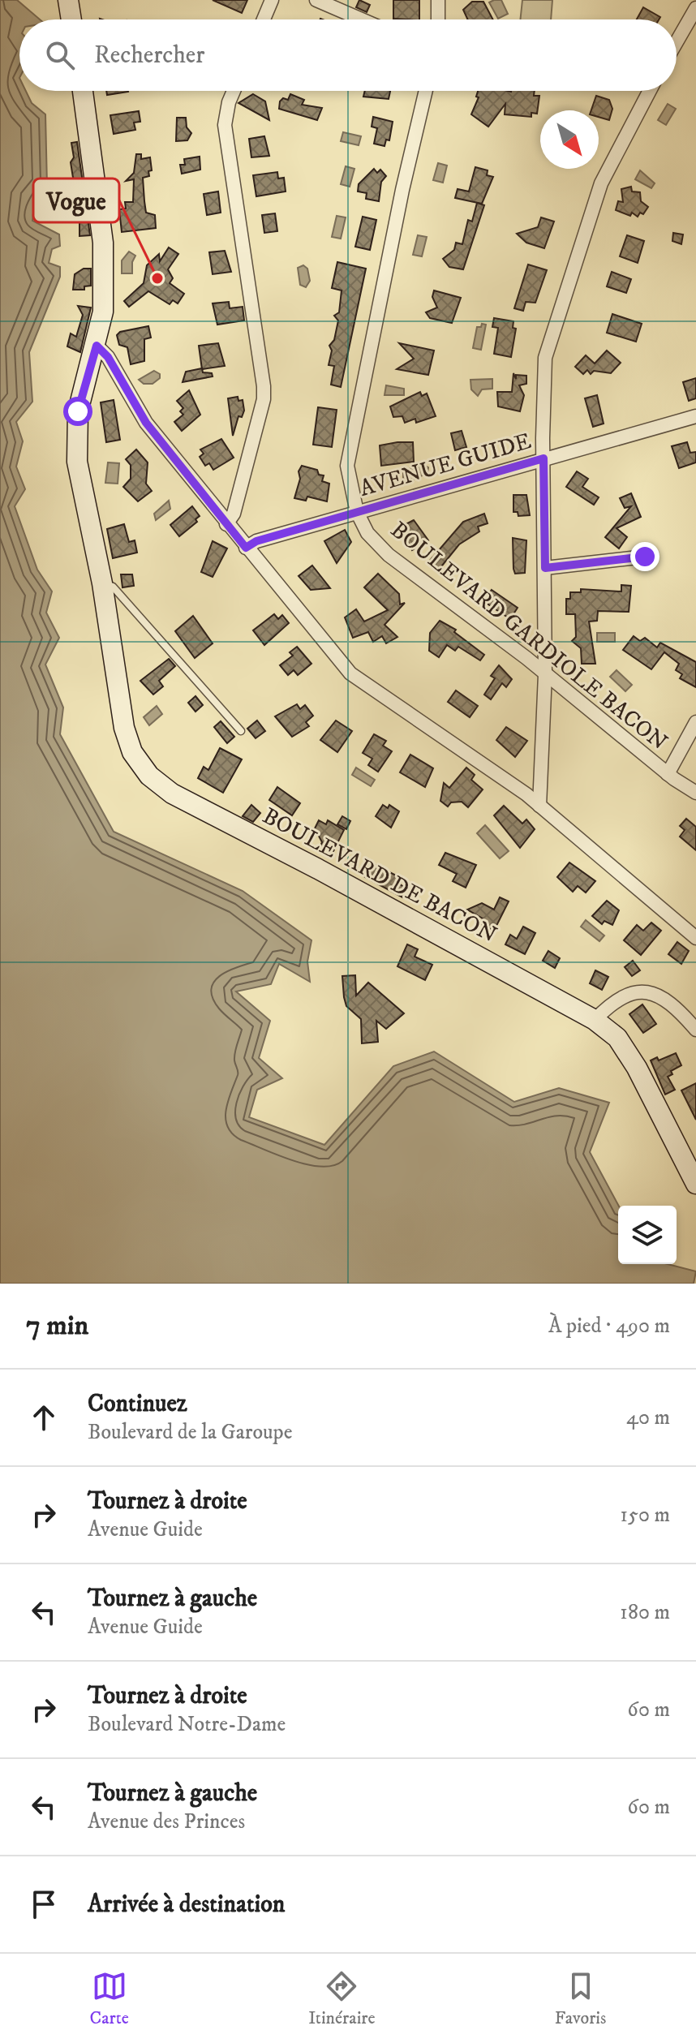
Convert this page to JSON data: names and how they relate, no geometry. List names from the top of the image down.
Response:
{
  "streets": {
    "street": ["AVENUE GUIDE", "BOULEVARD GARDIOLE BACON", "BOULEVARD DE BACON"]
  },
  "crossings": [
    ["AVENUE GUIDE", "BOULEVARD GARDIOLE BACON"]
  ],
  "places": ["Vogue"],
  "north": "bottom right",
  "page": {
    "search": "Rechercher",
    "heading": ["7 min", "À pied · 490 m"],
    "list": [
      ["Continuez", "Boulevard de la Garoupe", "40 m"],
      ["Tournez à droite", "Avenue Guide", "150 m"],
      ["Tournez à gauche", "Avenue Guide", "180 m"],
      ["Tournez à droite", "Boulevard Notre-Dame", "60 m"],
      ["Tournez à gauche", "Avenue des Princes", "60 m"],
      "Arrivée à destination"
    ],
    "nav": ["Carte", "Itinéraire", "Favoris"]
  }
}
